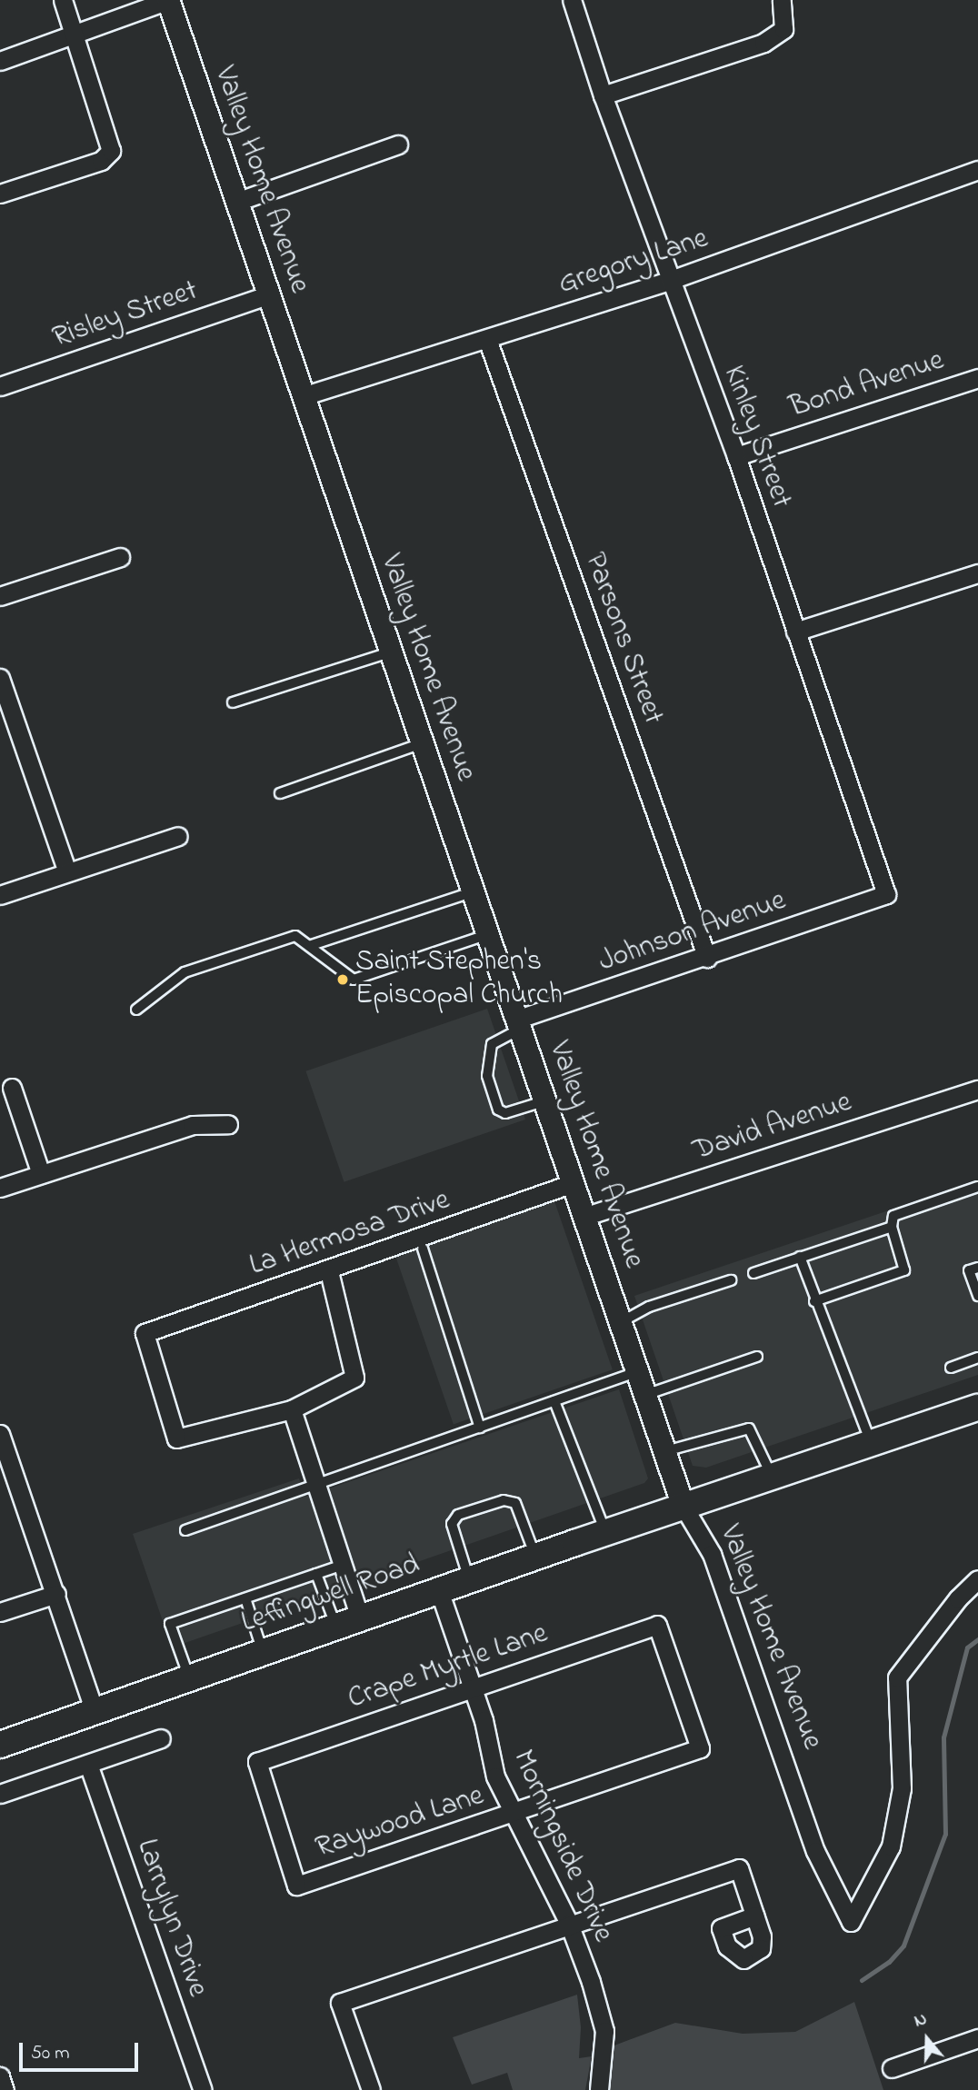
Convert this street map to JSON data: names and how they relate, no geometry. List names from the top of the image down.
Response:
{
  "streets": {
    "main road": ["Leffingwell Road"],
    "street": [
      "Valley Home Avenue",
      "Gregory Lane",
      "Risley Street",
      "Bond Avenue",
      "Kinley Street",
      "Parsons Street",
      "Johnson Avenue",
      "David Avenue",
      "La Hermosa Drive",
      "Crape Myrtle Lane",
      "Raywood Lane",
      "Morningside Drive",
      "Larrylyn Drive"
    ]
  },
  "crossings": [
    ["Valley Home Avenue", "Gregory Lane"],
    ["Valley Home Avenue", "Risley Street"],
    ["Valley Home Avenue", "Johnson Avenue"],
    ["Valley Home Avenue", "David Avenue"],
    ["Valley Home Avenue", "La Hermosa Drive"],
    ["Valley Home Avenue", "Leffingwell Road"],
    ["Gregory Lane", "Kinley Street"],
    ["Gregory Lane", "Parsons Street"],
    ["Bond Avenue", "Kinley Street"],
    ["Kinley Street", "Johnson Avenue"],
    ["Parsons Street", "Johnson Avenue"],
    ["Leffingwell Road", "Morningside Drive"],
    ["Crape Myrtle Lane", "Raywood Lane"],
    ["Crape Myrtle Lane", "Morningside Drive"],
    ["Raywood Lane", "Morningside Drive"]
  ],
  "places": ["Saint Stephen's Episcopal Church"],
  "scale_bar": "50 m",
  "north": "top"
}
